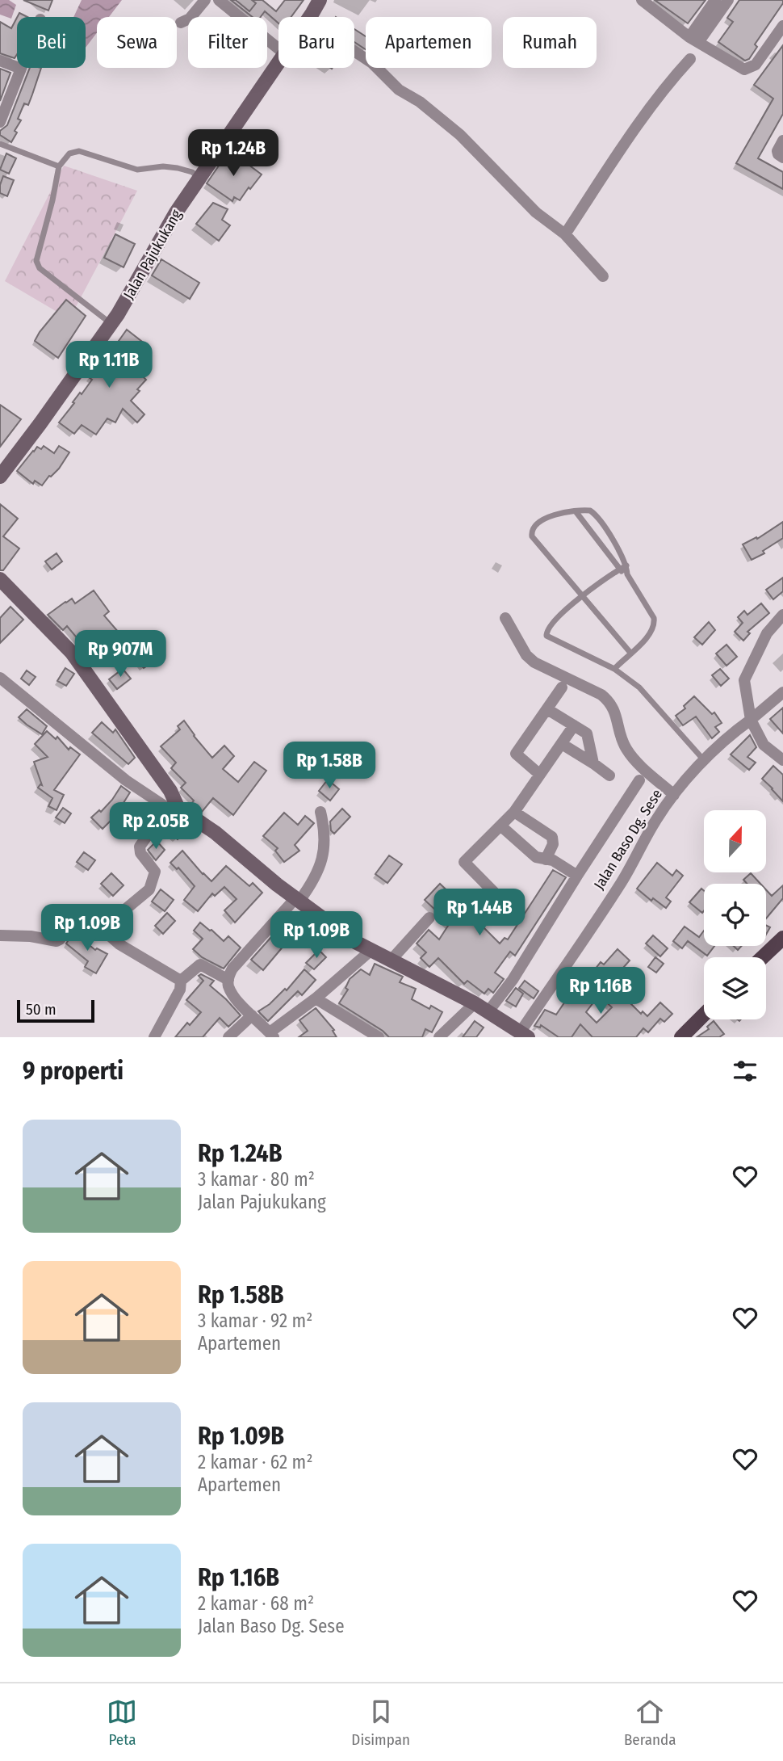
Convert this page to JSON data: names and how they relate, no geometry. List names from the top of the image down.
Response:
{
  "streets": {
    "street": ["Jalan Pajukukang", "Jalan Baso Dg. Sese"]
  },
  "scale_bar": "50 m",
  "north": "top",
  "page": {
    "chip": [
      "Beli",
      "Sewa",
      "Filter",
      "Baru",
      "Apartemen",
      "Rumah"
    ],
    "price": [
      "Rp 1.24B",
      "Rp 1.11B",
      "Rp 907M",
      "Rp 1.58B",
      "Rp 2.05B",
      "Rp 1.44B",
      "Rp 1.09B",
      "Rp 1.09B",
      "Rp 1.16B"
    ],
    "scale": "50 m",
    "heading": "9 properti",
    "list": [
      {
        "name": "Rp 1.24B",
        "note": "3 kamar · 80 m² · Jalan Pajukukang"
      },
      {
        "name": "Rp 1.58B",
        "note": "3 kamar · 92 m² · Apartemen"
      },
      {
        "name": "Rp 1.09B",
        "note": "2 kamar · 62 m² · Apartemen"
      },
      {
        "name": "Rp 1.16B",
        "note": "2 kamar · 68 m² · Jalan Baso Dg. Sese"
      }
    ],
    "tabs": ["Peta", "Disimpan", "Beranda"]
  }
}
